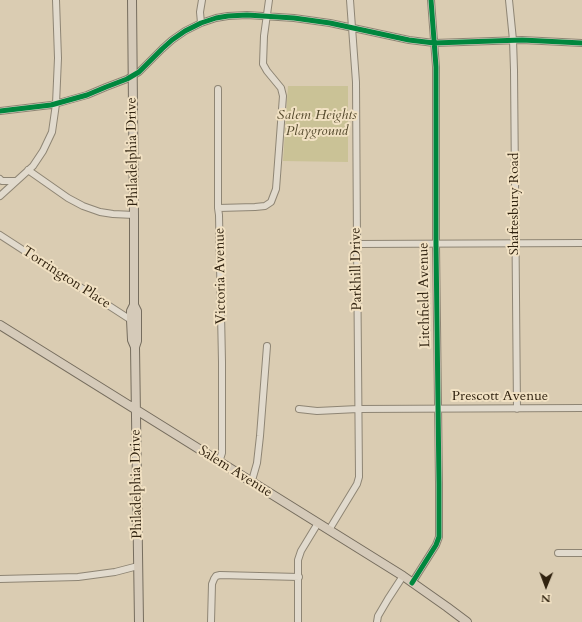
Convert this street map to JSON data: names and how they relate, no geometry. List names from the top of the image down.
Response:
{
  "streets": {
    "main road": ["Philadelphia Drive", "Salem Avenue"],
    "street": [
      "Shaftesbury Road",
      "Parkhill Drive",
      "Victoria Avenue",
      "Torrington Place",
      "Litchfield Avenue",
      "Prescott Avenue"
    ]
  },
  "crossings": [
    ["Philadelphia Drive", "Torrington Place"],
    ["Philadelphia Drive", "Salem Avenue"],
    ["Shaftesbury Road", "Prescott Avenue"],
    ["Parkhill Drive", "Prescott Avenue"],
    ["Parkhill Drive", "Salem Avenue"],
    ["Victoria Avenue", "Salem Avenue"],
    ["Litchfield Avenue", "Prescott Avenue"],
    ["Litchfield Avenue", "Salem Avenue"]
  ],
  "parks": ["Salem Heights Playground"],
  "north": "bottom"
}
